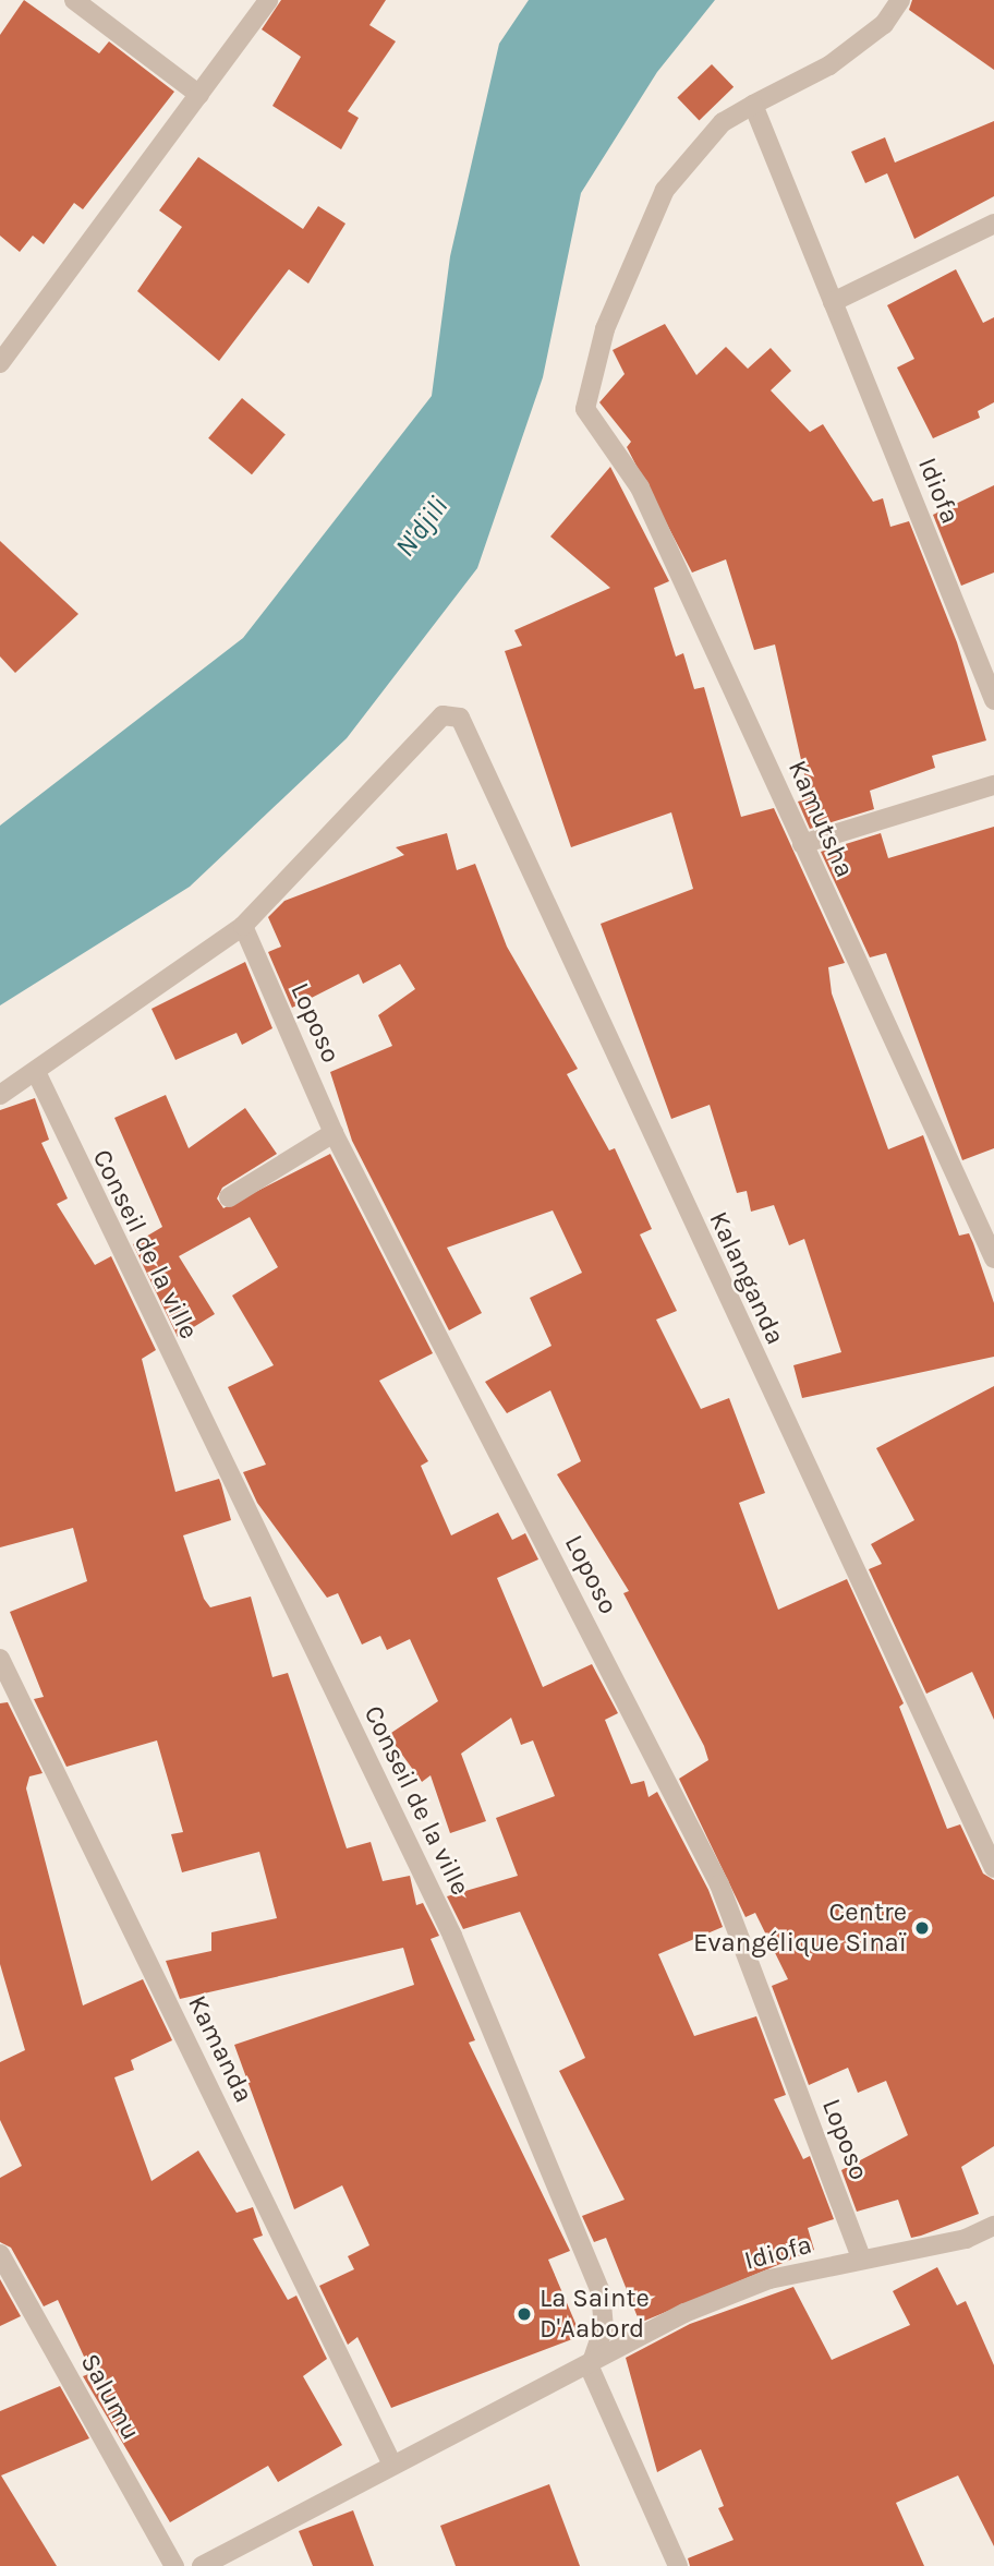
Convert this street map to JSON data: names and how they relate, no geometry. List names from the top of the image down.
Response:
{
  "streets": {
    "street": [
      "Idiofa",
      "Kamutsha",
      "Loposo",
      "Conseil de la ville",
      "Kalanganda",
      "Kamanda",
      "Salumu"
    ]
  },
  "crossings": [
    ["Idiofa", "Kamutsha"],
    ["Idiofa", "Loposo"],
    ["Idiofa", "Conseil de la ville"],
    ["Idiofa", "Kamanda"],
    ["Loposo", "Kalanganda"]
  ],
  "water": ["N'djili"],
  "places": ["Centre Evangélique Sinaï", "La Sainte D'Aabord"]
}
